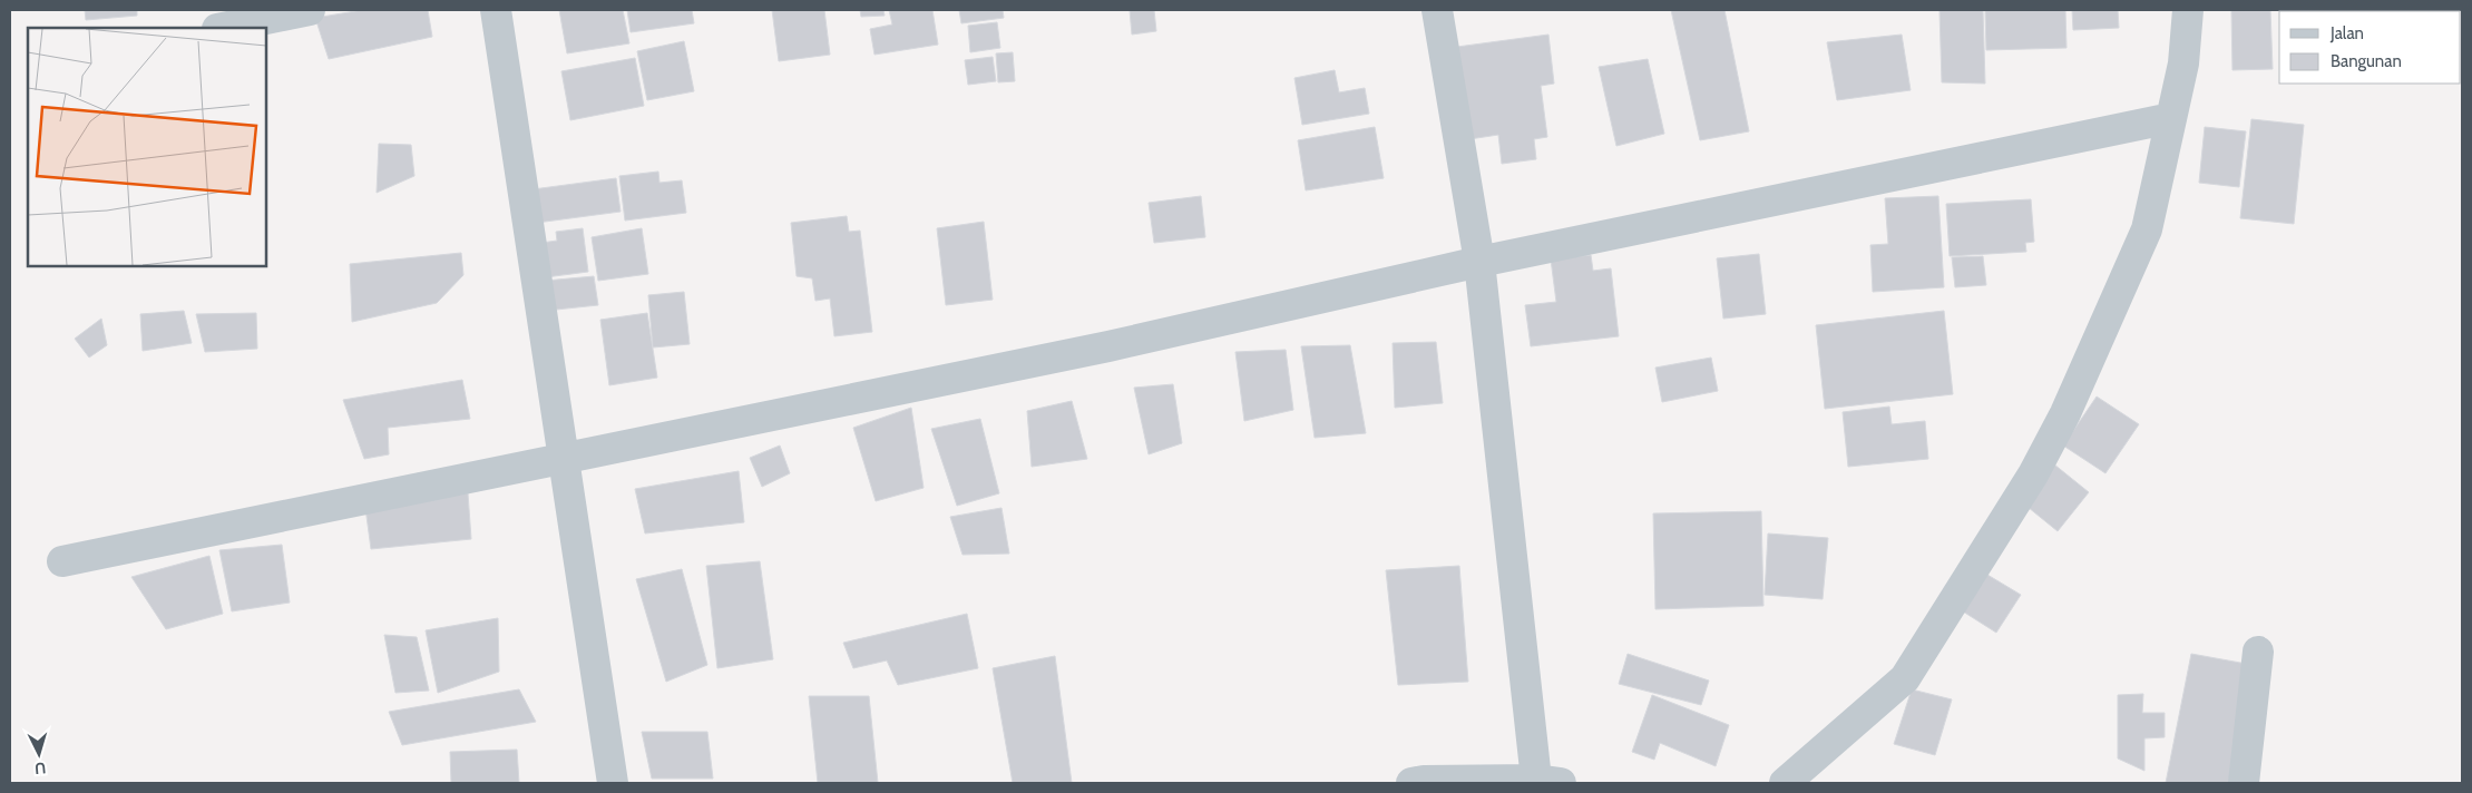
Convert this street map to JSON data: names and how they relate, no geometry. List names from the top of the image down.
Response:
{
  "legend": ["Jalan", "Bangunan"],
  "north": "bottom"
}
